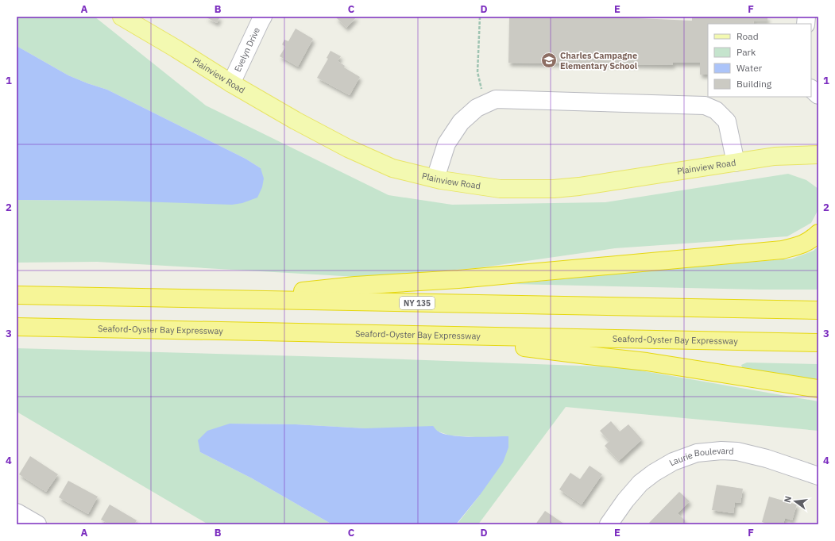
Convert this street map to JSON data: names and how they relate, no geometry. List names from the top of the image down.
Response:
{
  "streets": {
    "highway": ["NY 135", "Seaford-Oyster Bay Expressway"],
    "main road": ["Plainview Road"],
    "street": ["Evelyn Drive", "Laurie Boulevard"]
  },
  "crossings": [
    ["Evelyn Drive", "Plainview Road"]
  ],
  "places": {
    "school or university": ["Charles Campagne Elementary School"]
  },
  "legend": [
    "Road",
    "Park",
    "Water",
    "Building"
  ],
  "north": "left",
  "grid": {
    "columns": [
      "A",
      "B",
      "C",
      "D",
      "E",
      "F"
    ],
    "rows": [
      "1",
      "2",
      "3",
      "4"
    ]
  }
}
